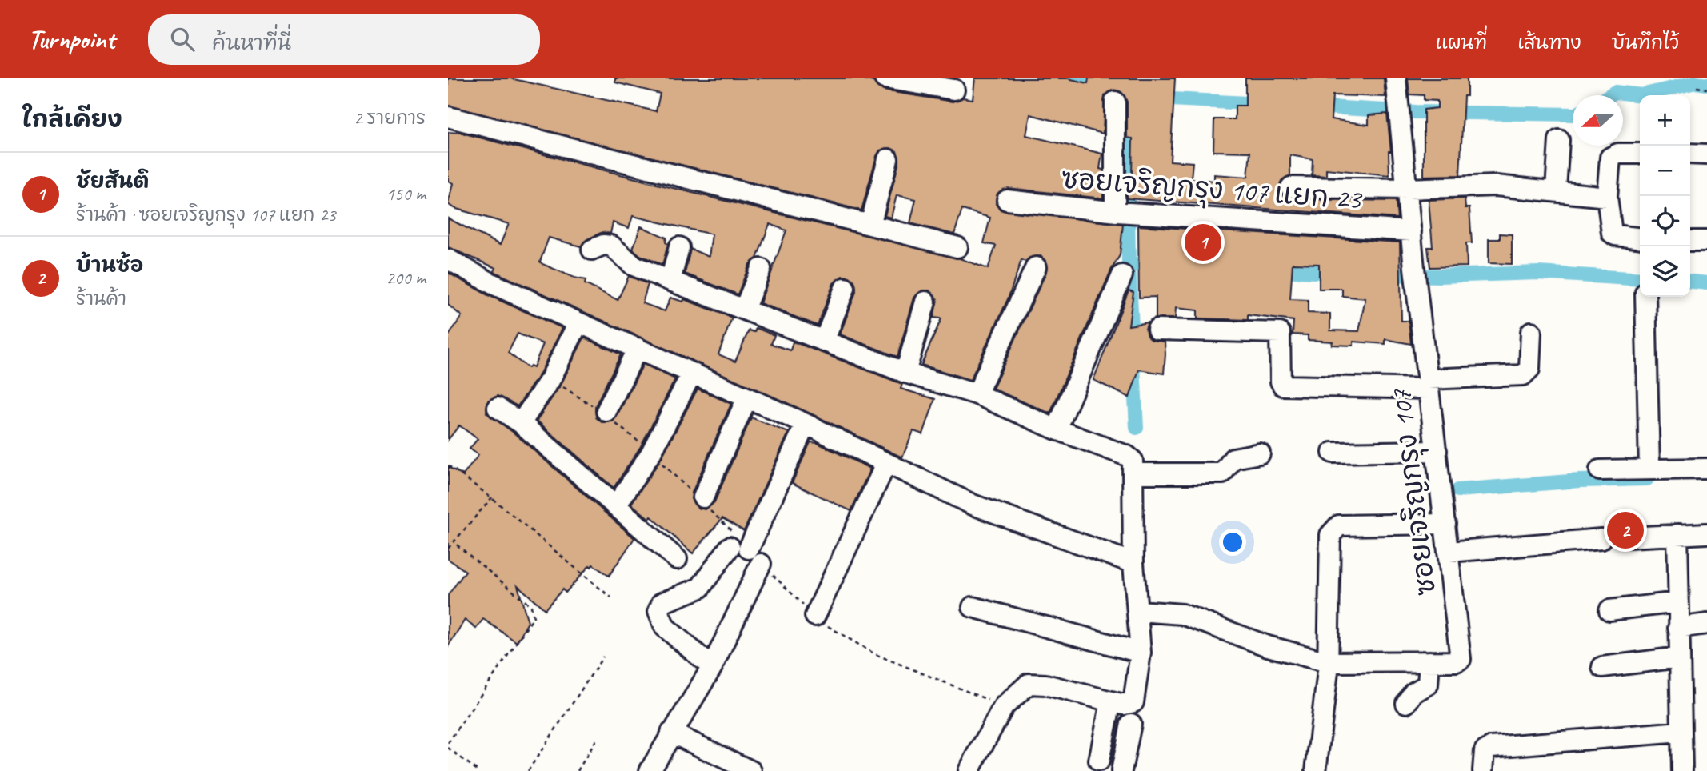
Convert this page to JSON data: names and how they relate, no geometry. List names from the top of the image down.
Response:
{
  "streets": {
    "street": ["ซอยเจริญกรุง 107 แยก 23", "ซอยเจริญกรุง 107"]
  },
  "crossings": [
    ["ซอยเจริญกรุง 107 แยก 23", "ซอยเจริญกรุง 107"]
  ],
  "north": "left",
  "page": {
    "header": "Turnpoint",
    "search": "ค้นหาที่นี่",
    "nav": ["แผนที่", "เส้นทาง", "บันทึกไว้"],
    "heading": ["ใกล้เคียง", "2 รายการ"],
    "map_buttons": ["+", "−"],
    "list": [
      {
        "mark": "1",
        "name": "ชัยสันติ",
        "note": "ร้านค้า · ซอยเจริญกรุง 107 แยก 23",
        "value": "150 m"
      },
      {
        "mark": "2",
        "name": "บ้านซ้อ",
        "note": "ร้านค้า",
        "value": "200 m"
      }
    ],
    "pins": ["1", "2"]
  }
}
